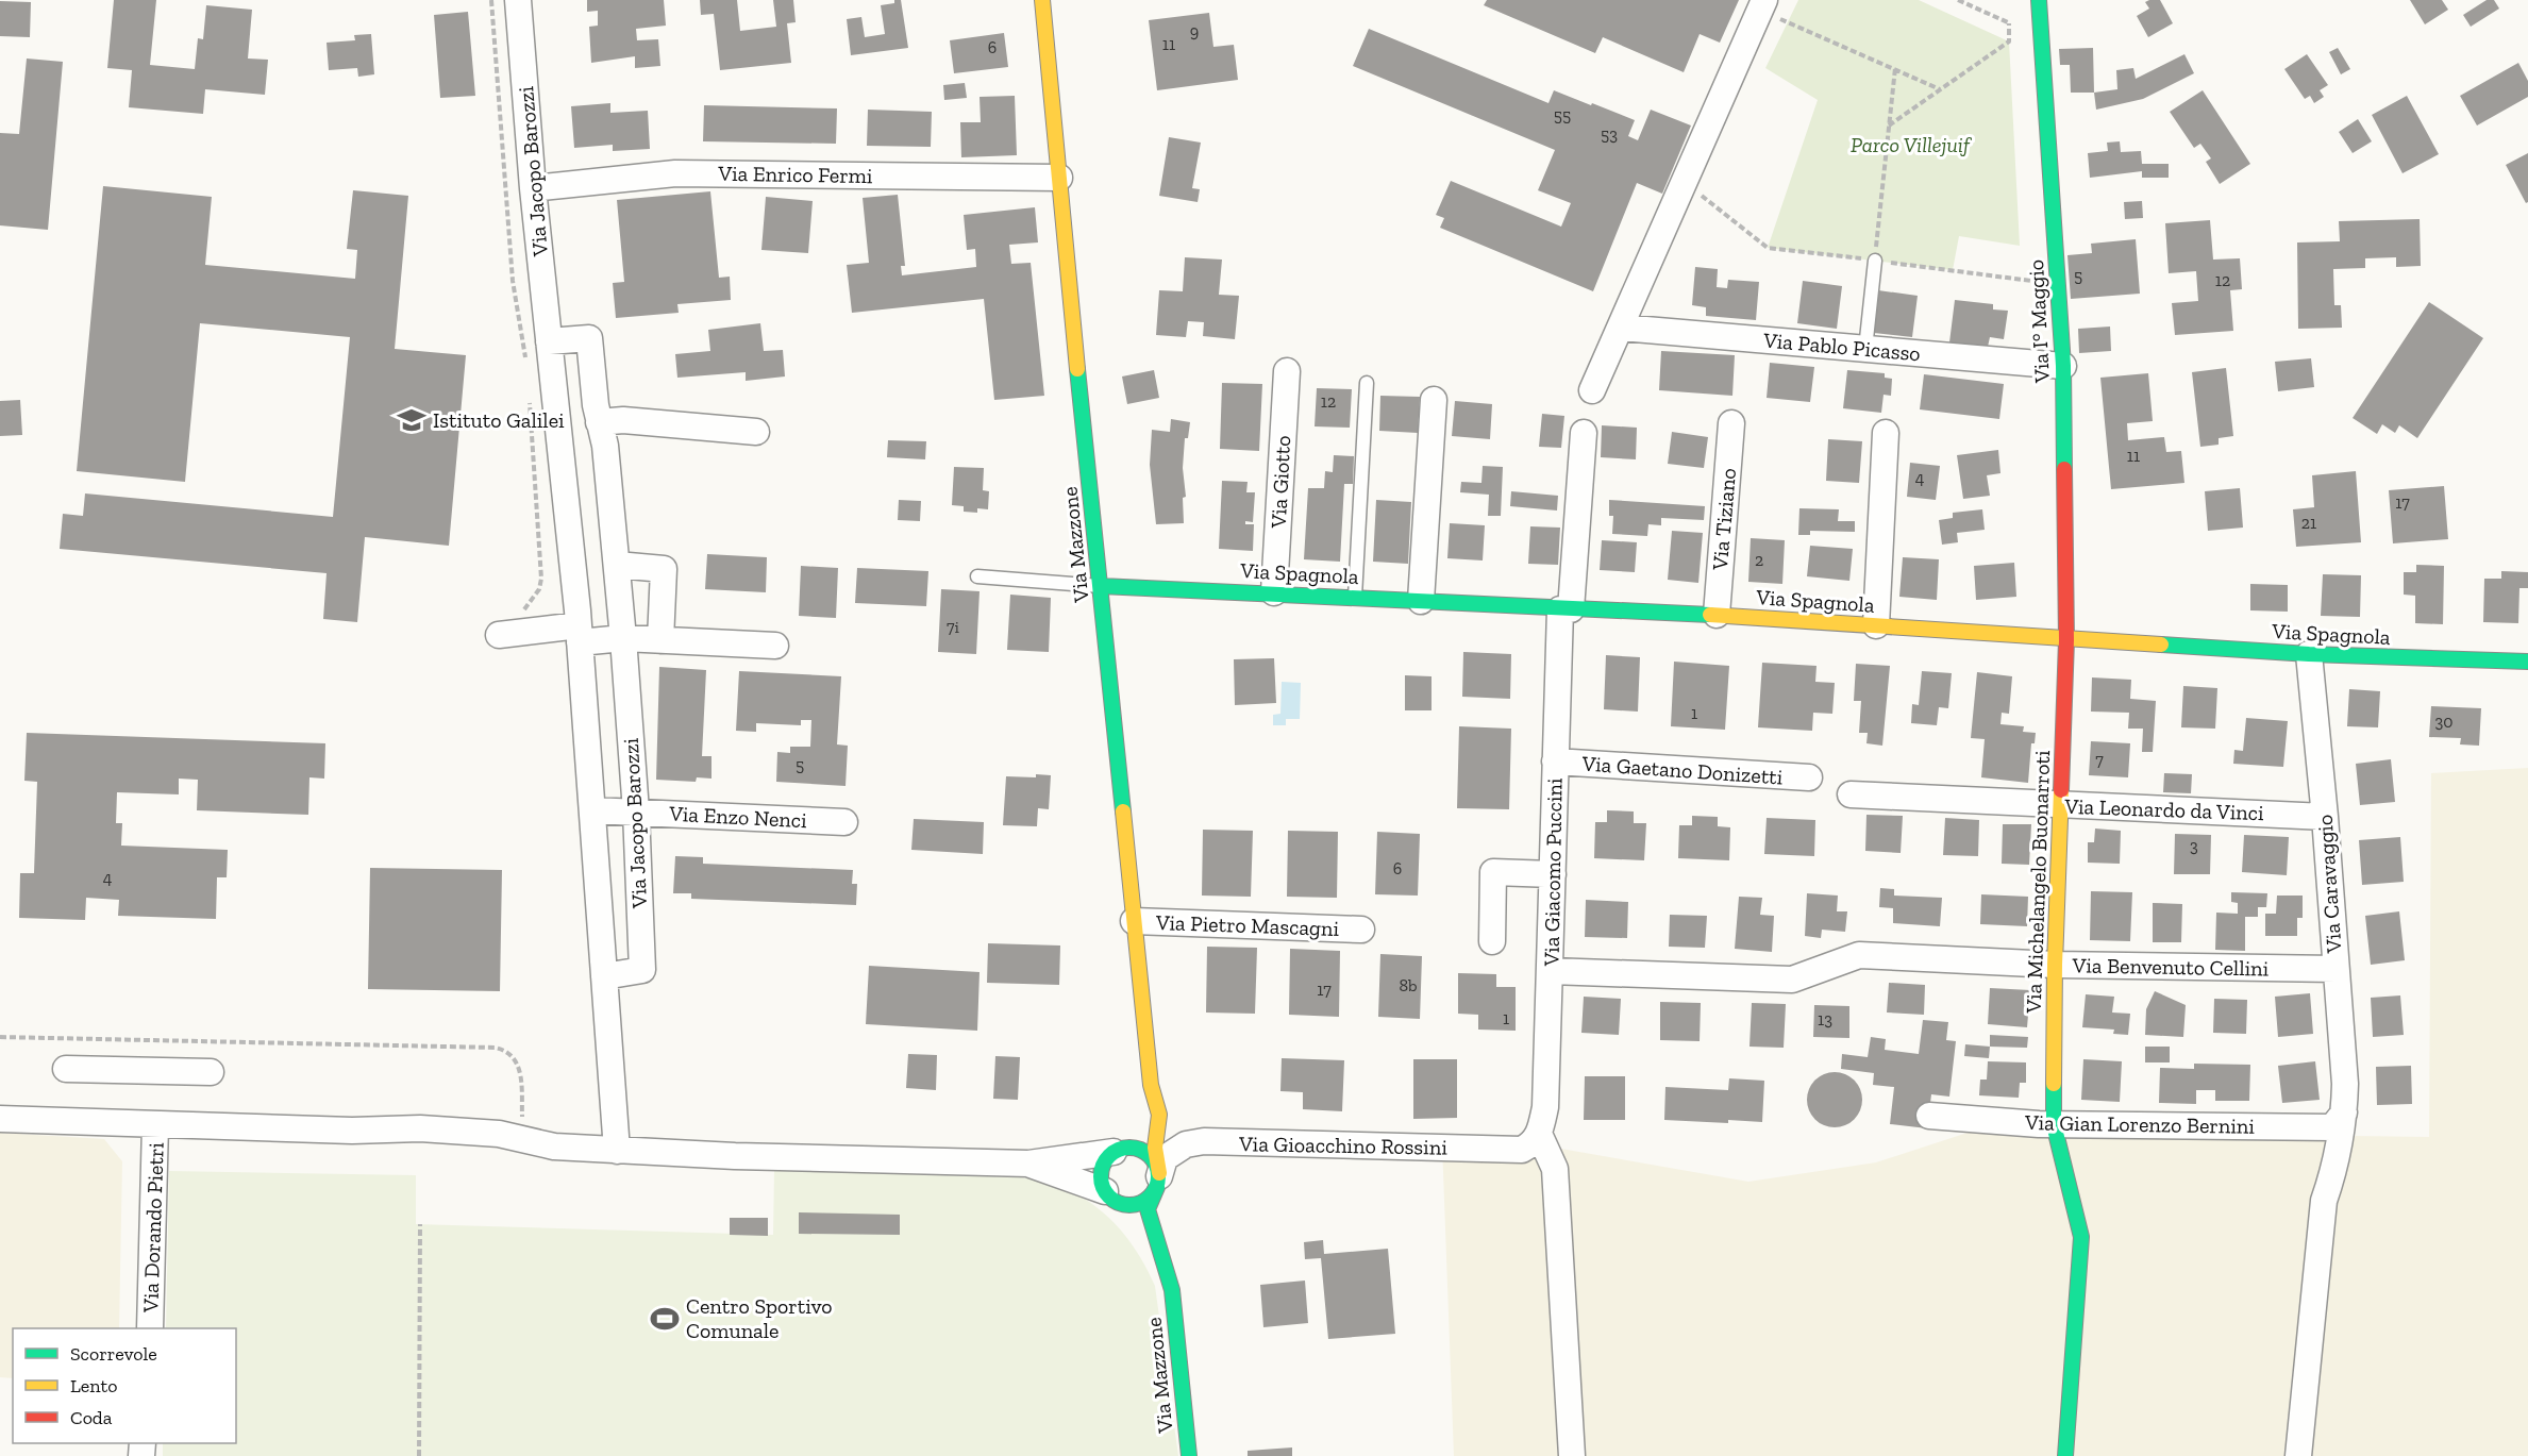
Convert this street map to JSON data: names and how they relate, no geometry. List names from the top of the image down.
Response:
{
  "streets": {
    "street": [
      "Via Jacopo Barozzi",
      "Via Enrico Fermi",
      "Via I° Maggio",
      "Via Pablo Picasso",
      "Via Giotto",
      "Via Tiziano",
      "Via Mazzone",
      "Via Spagnola",
      "Via Gaetano Donizetti",
      "Via Leonardo da Vinci",
      "Via Enzo Nenci",
      "Via Giacomo Puccini",
      "Via Michelangelo Buonarroti",
      "Via Caravaggio",
      "Via Pietro Mascagni",
      "Via Benvenuto Cellini",
      "Via Gian Lorenzo Bernini",
      "Via Gioacchino Rossini",
      "Via Dorando Pietri"
    ]
  },
  "crossings": [
    ["Via Jacopo Barozzi", "Via Enrico Fermi"],
    ["Via Jacopo Barozzi", "Via Enzo Nenci"],
    ["Via Enrico Fermi", "Via Mazzone"],
    ["Via I° Maggio", "Via Pablo Picasso"],
    ["Via I° Maggio", "Via Spagnola"],
    ["Via I° Maggio", "Via Michelangelo Buonarroti"],
    ["Via Giotto", "Via Spagnola"],
    ["Via Tiziano", "Via Spagnola"],
    ["Via Mazzone", "Via Spagnola"],
    ["Via Mazzone", "Via Pietro Mascagni"],
    ["Via Mazzone", "Via Gioacchino Rossini"],
    ["Via Spagnola", "Via Giacomo Puccini"],
    ["Via Spagnola", "Via Michelangelo Buonarroti"],
    ["Via Spagnola", "Via Caravaggio"],
    ["Via Gaetano Donizetti", "Via Giacomo Puccini"],
    ["Via Leonardo da Vinci", "Via Michelangelo Buonarroti"],
    ["Via Leonardo da Vinci", "Via Caravaggio"],
    ["Via Giacomo Puccini", "Via Benvenuto Cellini"],
    ["Via Giacomo Puccini", "Via Gioacchino Rossini"],
    ["Via Michelangelo Buonarroti", "Via Benvenuto Cellini"],
    ["Via Michelangelo Buonarroti", "Via Gian Lorenzo Bernini"],
    ["Via Caravaggio", "Via Benvenuto Cellini"],
    ["Via Caravaggio", "Via Gian Lorenzo Bernini"]
  ],
  "parks": ["Parco Villejuif"],
  "places": {
    "school or university": ["Istituto Galilei"],
    "sports": ["Centro Sportivo Comunale"]
  },
  "house_numbers": [
    "9",
    "11",
    "6",
    "55",
    "53",
    "5",
    "12",
    "12",
    "11",
    "4",
    "17",
    "21",
    "2",
    "7i",
    "1",
    "30",
    "7",
    "5",
    "3",
    "6",
    "4",
    "8b",
    "17",
    "1",
    "13"
  ],
  "legend": ["Scorrevole", "Lento", "Coda"]
}
